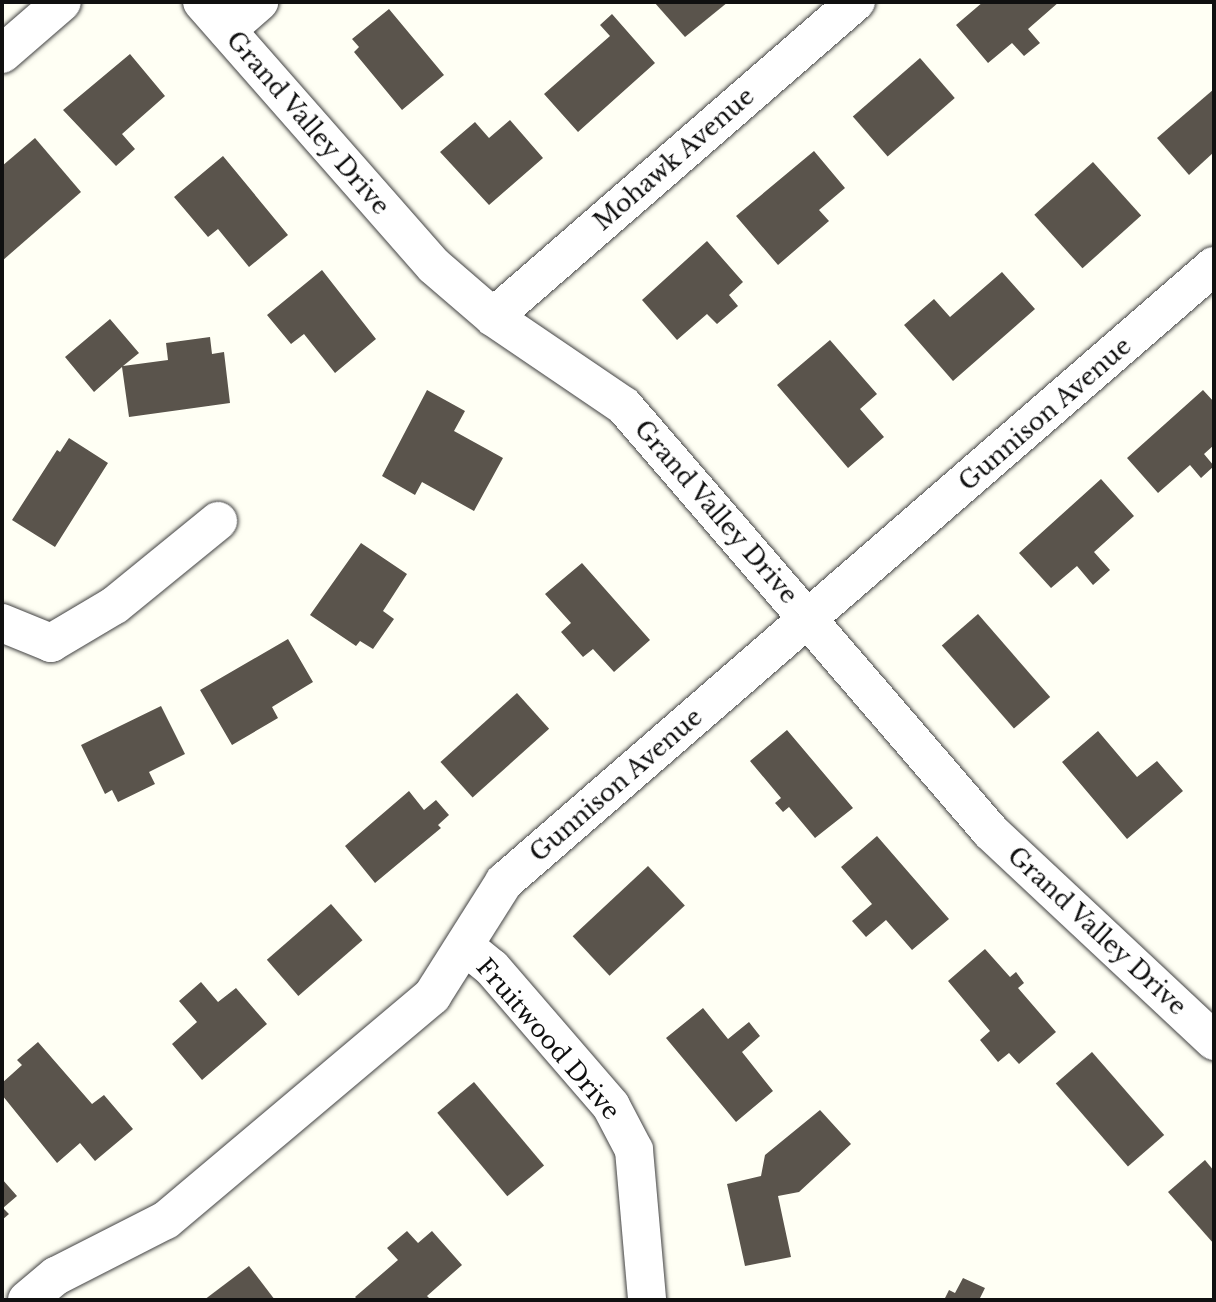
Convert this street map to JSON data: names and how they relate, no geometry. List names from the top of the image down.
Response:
{
  "streets": {
    "street": [
      "Grand Valley Drive",
      "Mohawk Avenue",
      "Gunnison Avenue",
      "Fruitwood Drive"
    ]
  },
  "crossings": [
    ["Grand Valley Drive", "Mohawk Avenue"],
    ["Grand Valley Drive", "Gunnison Avenue"],
    ["Gunnison Avenue", "Fruitwood Drive"]
  ]
}
